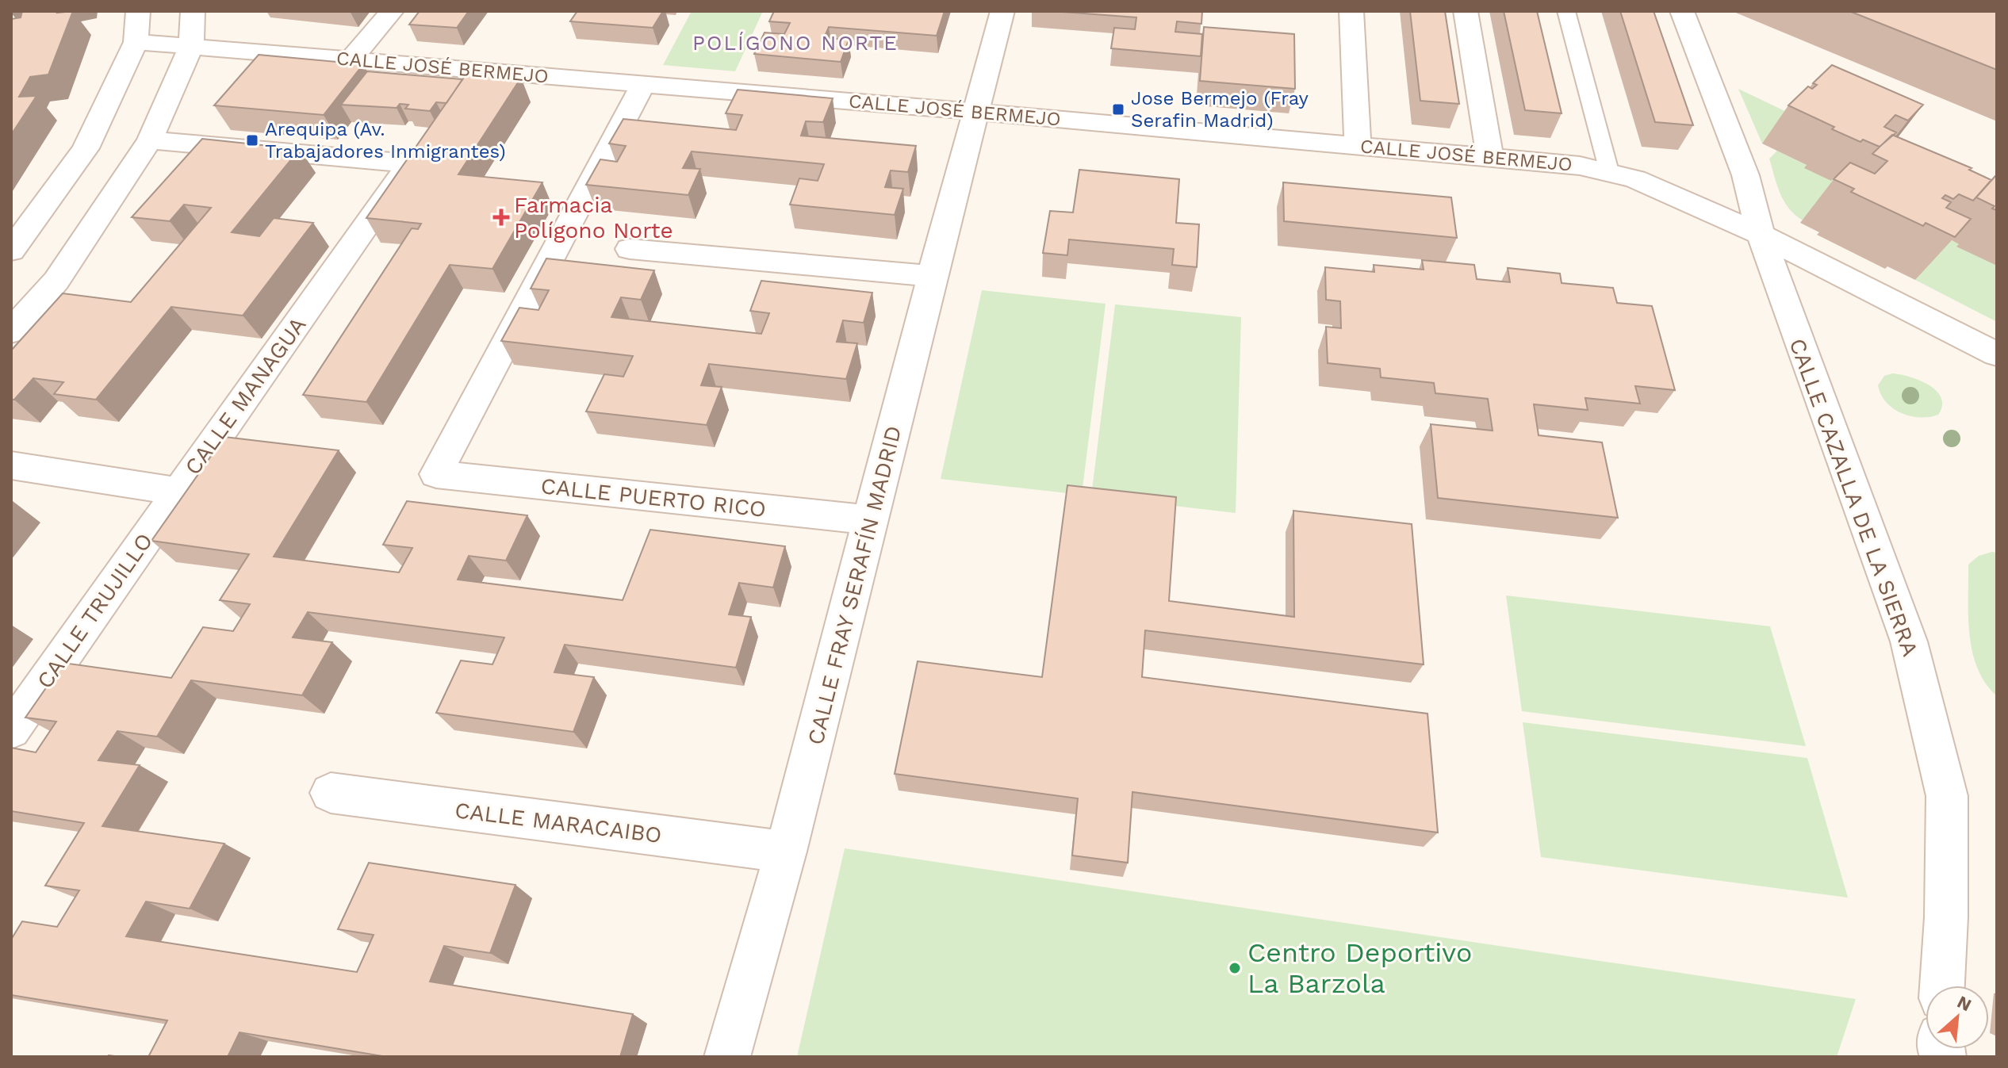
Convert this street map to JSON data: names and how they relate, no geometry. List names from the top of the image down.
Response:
{
  "streets": {
    "street": [
      "CALLE JOSÉ BERMEJO",
      "CALLE MANAGUA",
      "CALLE PUERTO RICO",
      "CALLE CAZALLA DE LA SIERRA",
      "CALLE FRAY SERAFÍN MADRID",
      "CALLE TRUJILLO",
      "CALLE MARACAIBO"
    ]
  },
  "crossings": [
    ["CALLE JOSÉ BERMEJO", "CALLE PUERTO RICO"],
    ["CALLE JOSÉ BERMEJO", "CALLE CAZALLA DE LA SIERRA"],
    ["CALLE JOSÉ BERMEJO", "CALLE FRAY SERAFÍN MADRID"],
    ["CALLE MANAGUA", "CALLE TRUJILLO"],
    ["CALLE PUERTO RICO", "CALLE FRAY SERAFÍN MADRID"],
    ["CALLE FRAY SERAFÍN MADRID", "CALLE MARACAIBO"]
  ],
  "districts": ["POLÍGONO NORTE"],
  "places": {
    "transit": ["Jose Bermejo (Fray Serafin Madrid)", "Arequipa (Av. Trabajadores Inmigrantes)"],
    "health": ["Farmacia Polígono Norte"],
    "other": ["Centro Deportivo La Barzola"]
  },
  "north": "top right"
}
